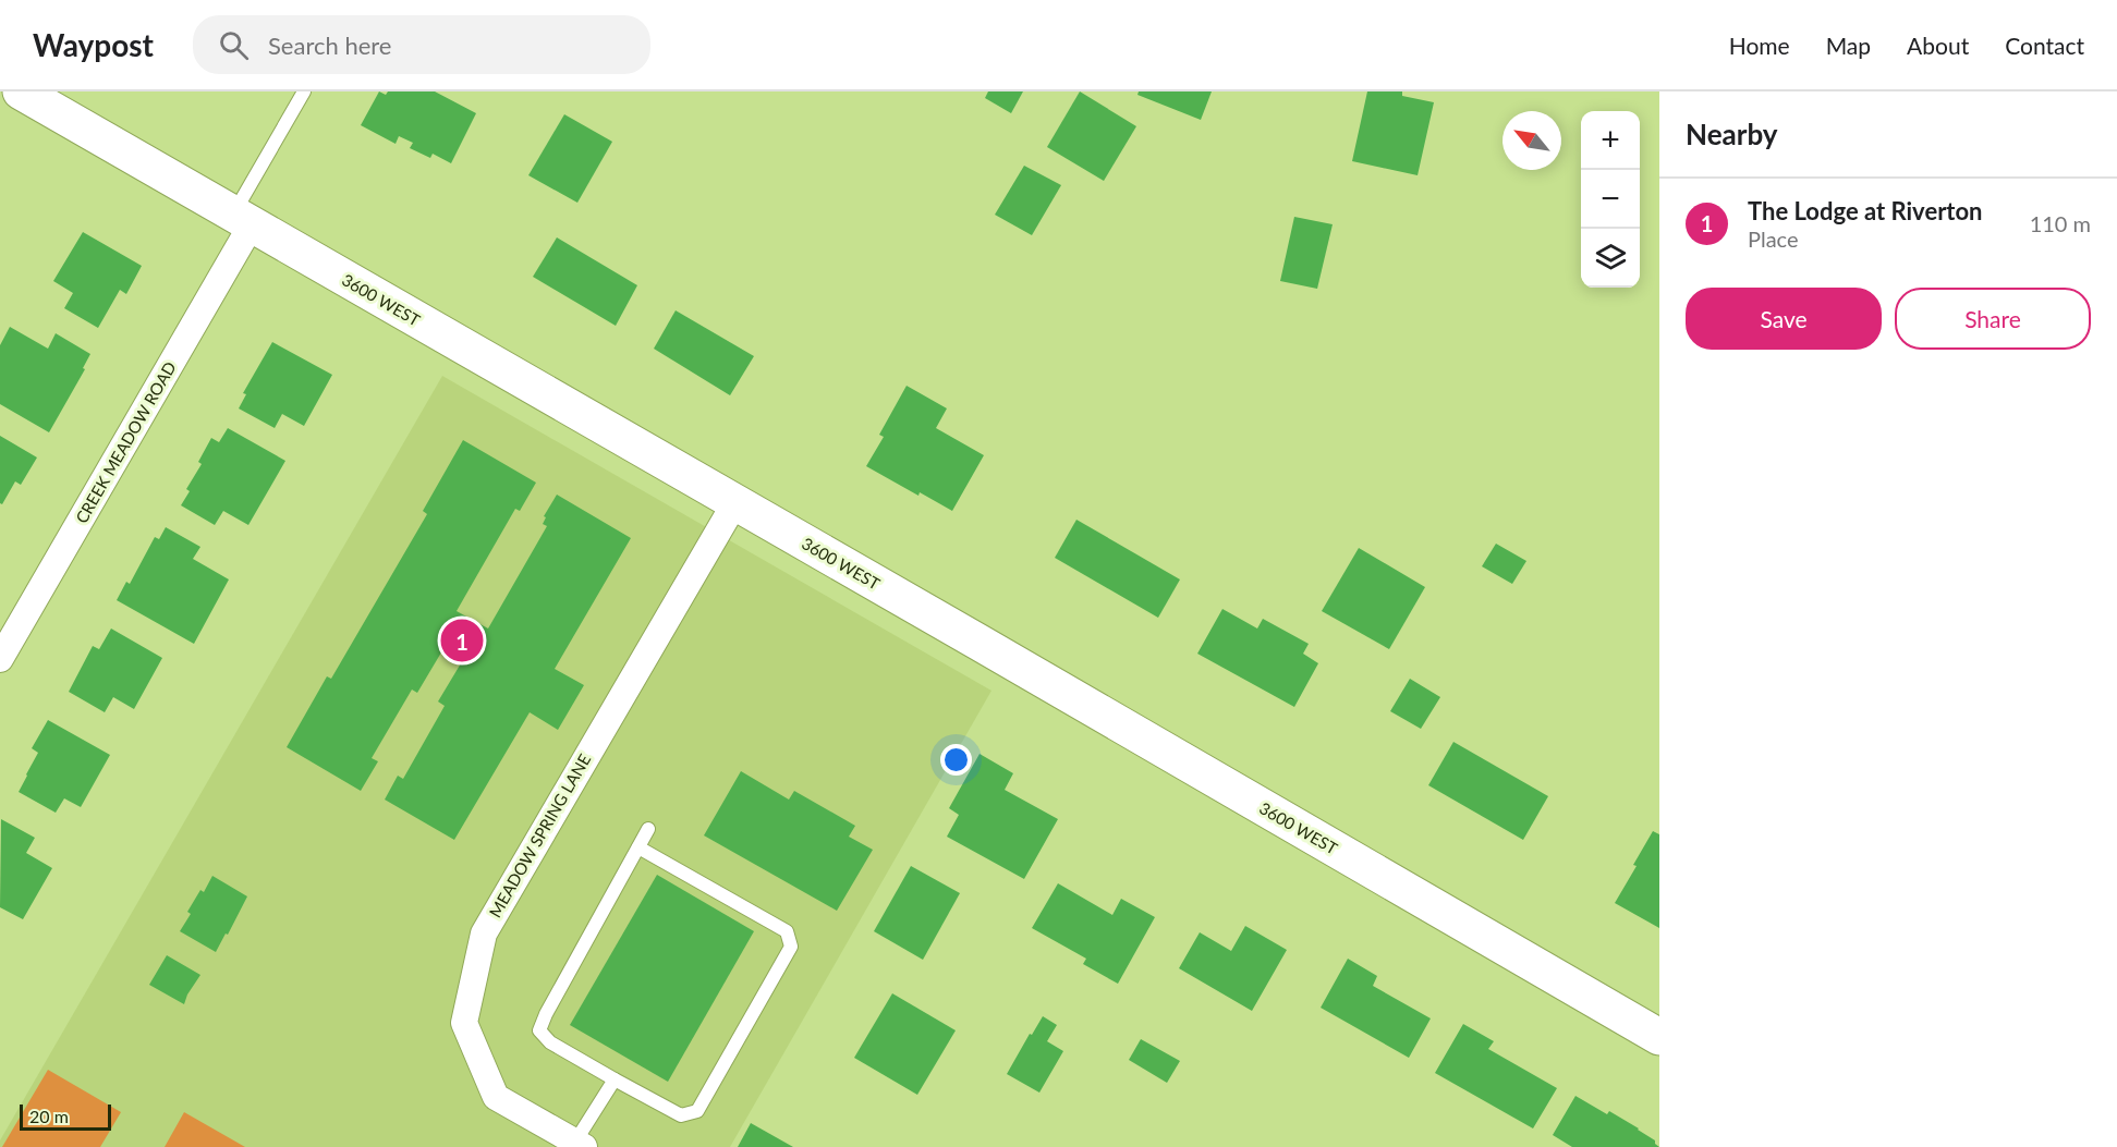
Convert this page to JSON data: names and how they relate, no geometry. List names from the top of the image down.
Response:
{
  "streets": {
    "main road": ["3600 WEST"],
    "street": ["CREEK MEADOW ROAD", "MEADOW SPRING LANE"]
  },
  "crossings": [
    ["3600 WEST", "CREEK MEADOW ROAD"],
    ["3600 WEST", "MEADOW SPRING LANE"]
  ],
  "scale_bar": "20 m",
  "north": "top left",
  "page": {
    "header": "Waypost",
    "search": "Search here",
    "nav": [
      "Home",
      "Map",
      "About",
      "Contact"
    ],
    "heading": "Nearby",
    "map_buttons": ["+", "−"],
    "list": [
      {
        "mark": "1",
        "name": "The Lodge at Riverton",
        "note": "Place",
        "value": "110 m"
      }
    ],
    "buttons": ["Save", "Share"],
    "pins": "1",
    "scale": "20 m"
  }
}
